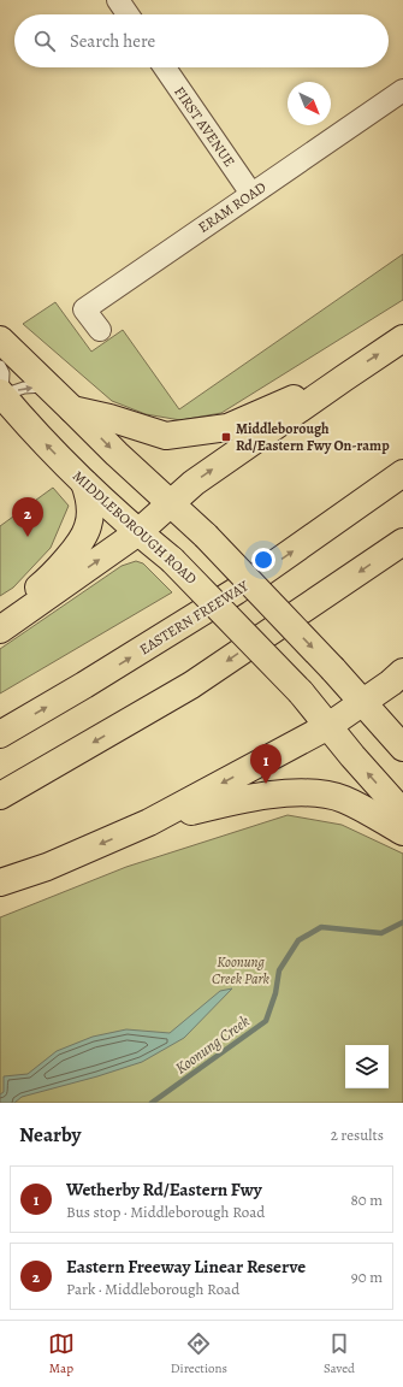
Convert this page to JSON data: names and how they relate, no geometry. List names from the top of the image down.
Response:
{
  "streets": {
    "main road": ["MIDDLEBOROUGH ROAD", "EASTERN FREEWAY"],
    "street": ["FIRST AVENUE", "ERAM ROAD"]
  },
  "crossings": [
    ["FIRST AVENUE", "ERAM ROAD"]
  ],
  "water": ["Koonung Creek"],
  "parks": ["Koonung Creek Park"],
  "places": {
    "transit": ["Middleborough Rd/Eastern Fwy On-ramp"]
  },
  "north": "bottom right",
  "page": {
    "search": "Search here",
    "pins": ["2", "1"],
    "heading": ["Nearby", "2 results"],
    "list": [
      {
        "mark": "1",
        "name": "Wetherby Rd/Eastern Fwy",
        "note": "Bus stop · Middleborough Road",
        "value": "80 m"
      },
      {
        "mark": "2",
        "name": "Eastern Freeway Linear Reserve",
        "note": "Park · Middleborough Road",
        "value": "90 m"
      }
    ],
    "nav": ["Map", "Directions", "Saved"]
  }
}
